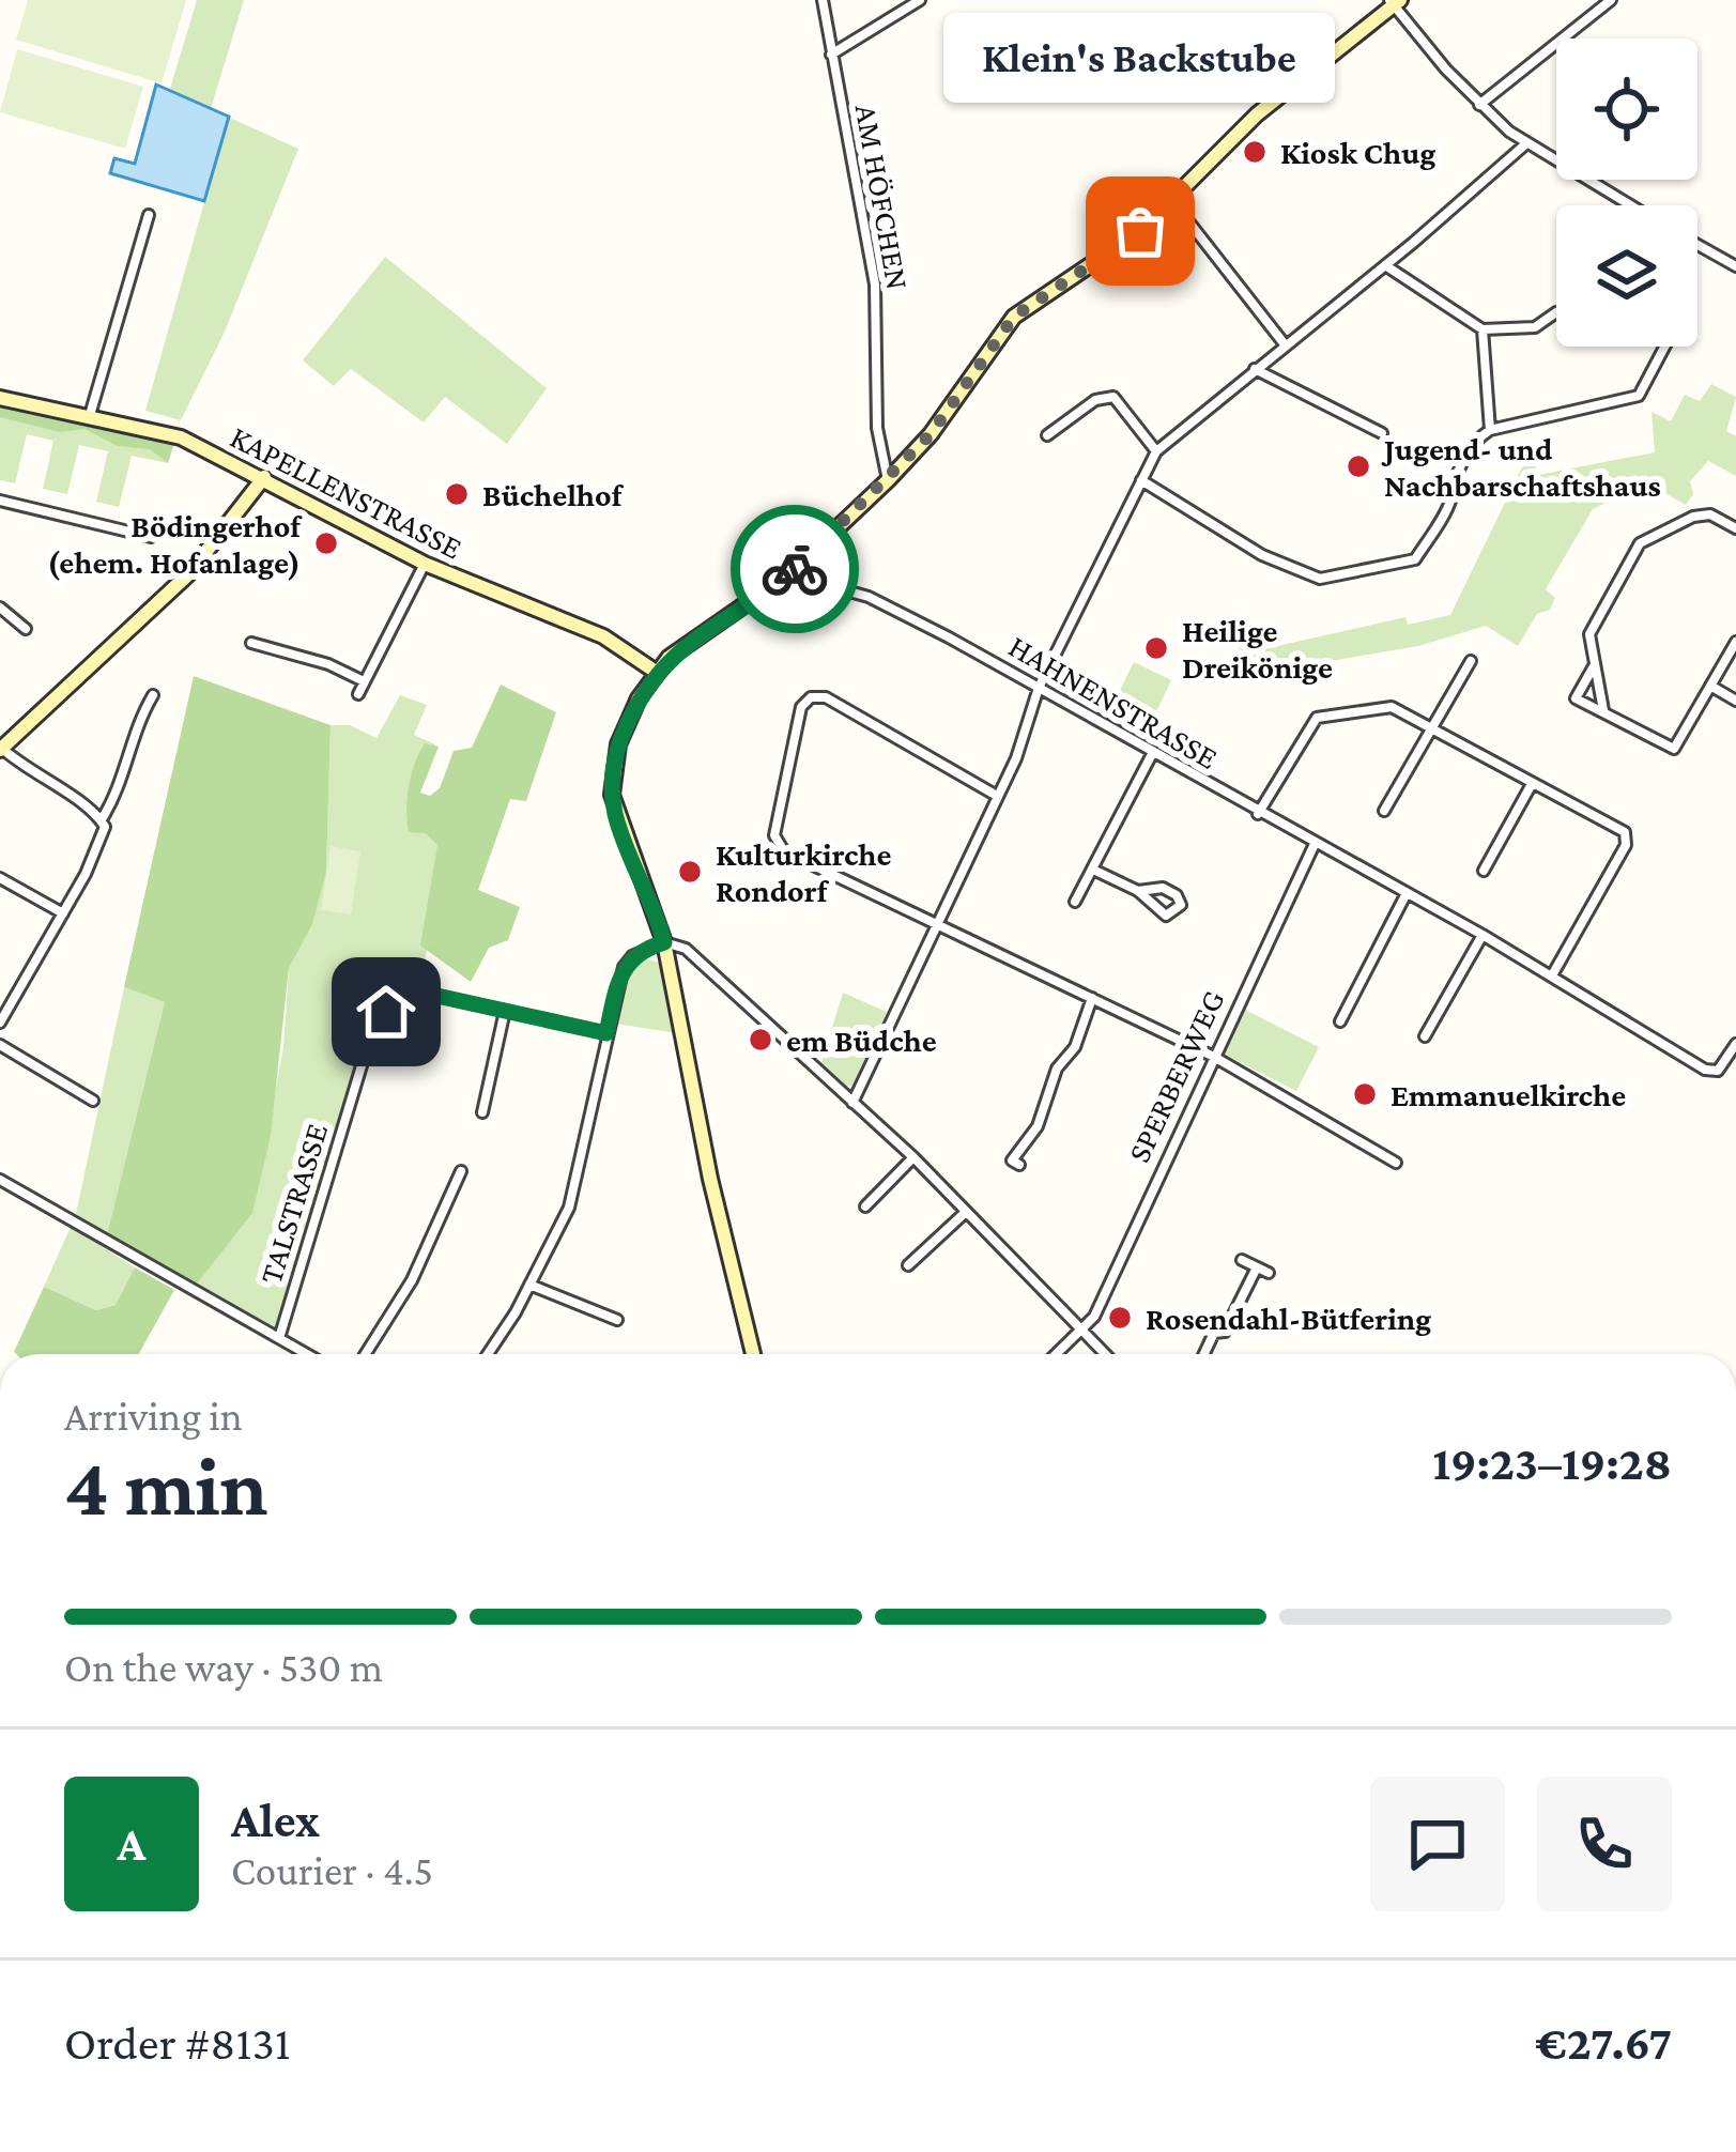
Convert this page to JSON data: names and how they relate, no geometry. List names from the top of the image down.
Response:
{
  "streets": {
    "main road": ["KAPELLENSTRASSE"],
    "street": [
      "AM HÖFCHEN",
      "HAHNENSTRASSE",
      "SPERBERWEG",
      "TALSTRASSE"
    ]
  },
  "crossings": [
    ["HAHNENSTRASSE", "SPERBERWEG"]
  ],
  "places": [
    "Kiosk Chug",
    "Klein's Backstube",
    "Jugend- und Nachbarschaftshaus",
    "Büchelhof",
    "Bödingerhof (ehem. Hofanlage)",
    "Heilige Dreikönige",
    "Kulturkirche Rondorf",
    "em Büdche",
    "Emmanuelkirche",
    "Rosendahl-Bütfering"
  ],
  "page": {
    "bubble": "Klein's Backstube",
    "heading": ["4 min", "Arriving in", "19:23–19:28"],
    "panel": [
      "Alex",
      "Courier · 4.5",
      "Order #8131",
      "€27.67"
    ],
    "bar": "On the way · 530 m",
    "round": "A"
  }
}
